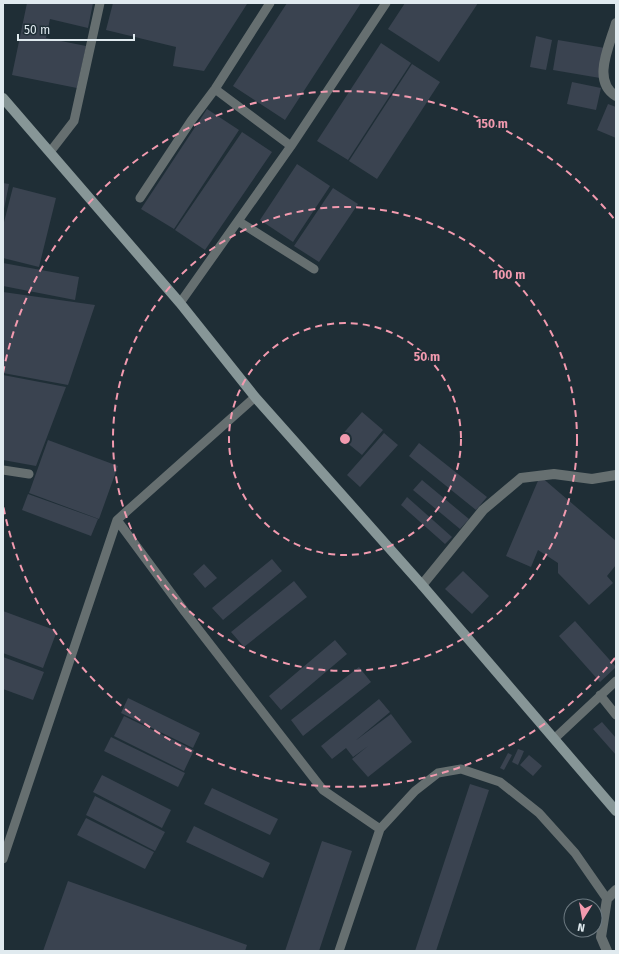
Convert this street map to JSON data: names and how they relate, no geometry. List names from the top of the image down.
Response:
{
  "scale_bar": "50 m",
  "north": "bottom",
  "rings": ["150 m", "100 m", "50 m"]
}
